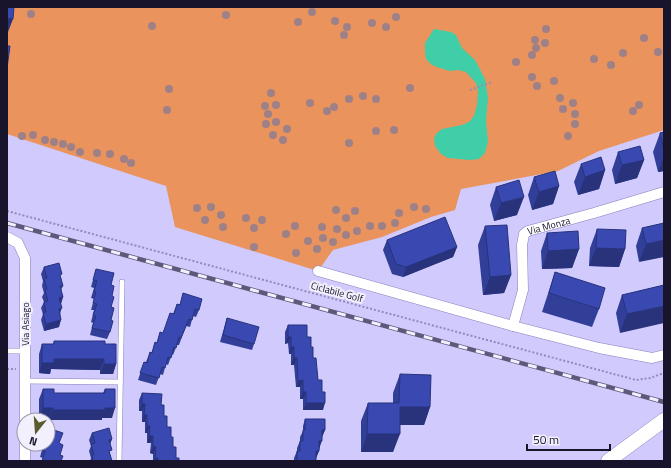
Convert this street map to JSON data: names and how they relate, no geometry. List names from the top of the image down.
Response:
{
  "streets": {
    "street": ["Via Monza", "Via Asiago"],
    "path": ["Ciclabile Golf"]
  },
  "scale_bar": "50 m",
  "north": "bottom"
}
